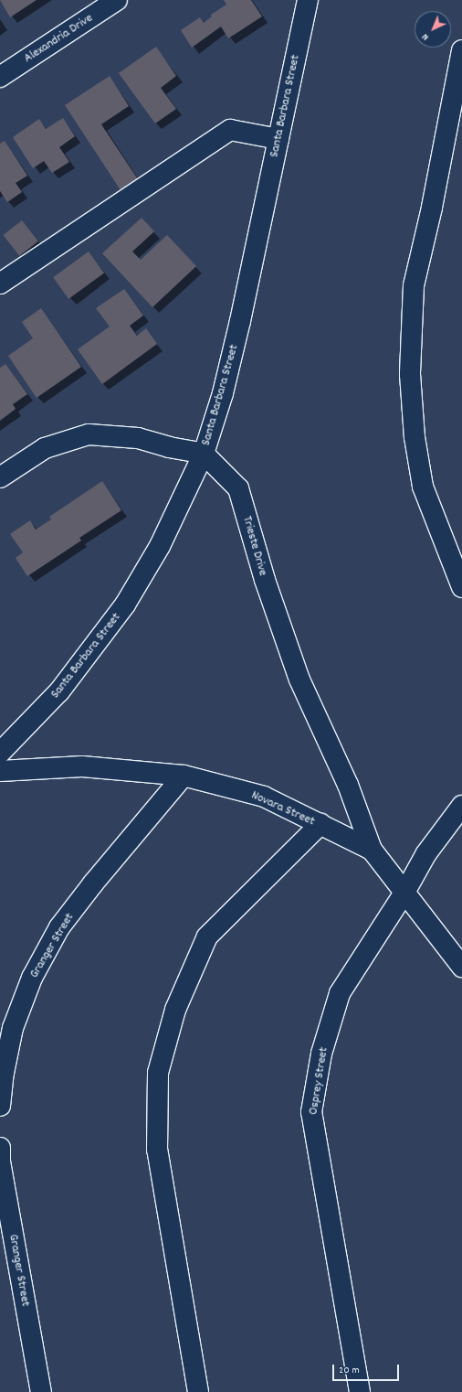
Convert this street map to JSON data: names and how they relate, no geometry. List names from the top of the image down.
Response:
{
  "streets": {
    "street": [
      "Alexandria Drive",
      "Santa Barbara Street",
      "Trieste Drive",
      "Novara Street",
      "Granger Street",
      "Osprey Street"
    ]
  },
  "crossings": [
    ["Santa Barbara Street", "Trieste Drive"],
    ["Trieste Drive", "Novara Street"],
    ["Novara Street", "Granger Street"],
    ["Novara Street", "Osprey Street"]
  ],
  "scale_bar": "20 m",
  "north": "bottom left"
}
